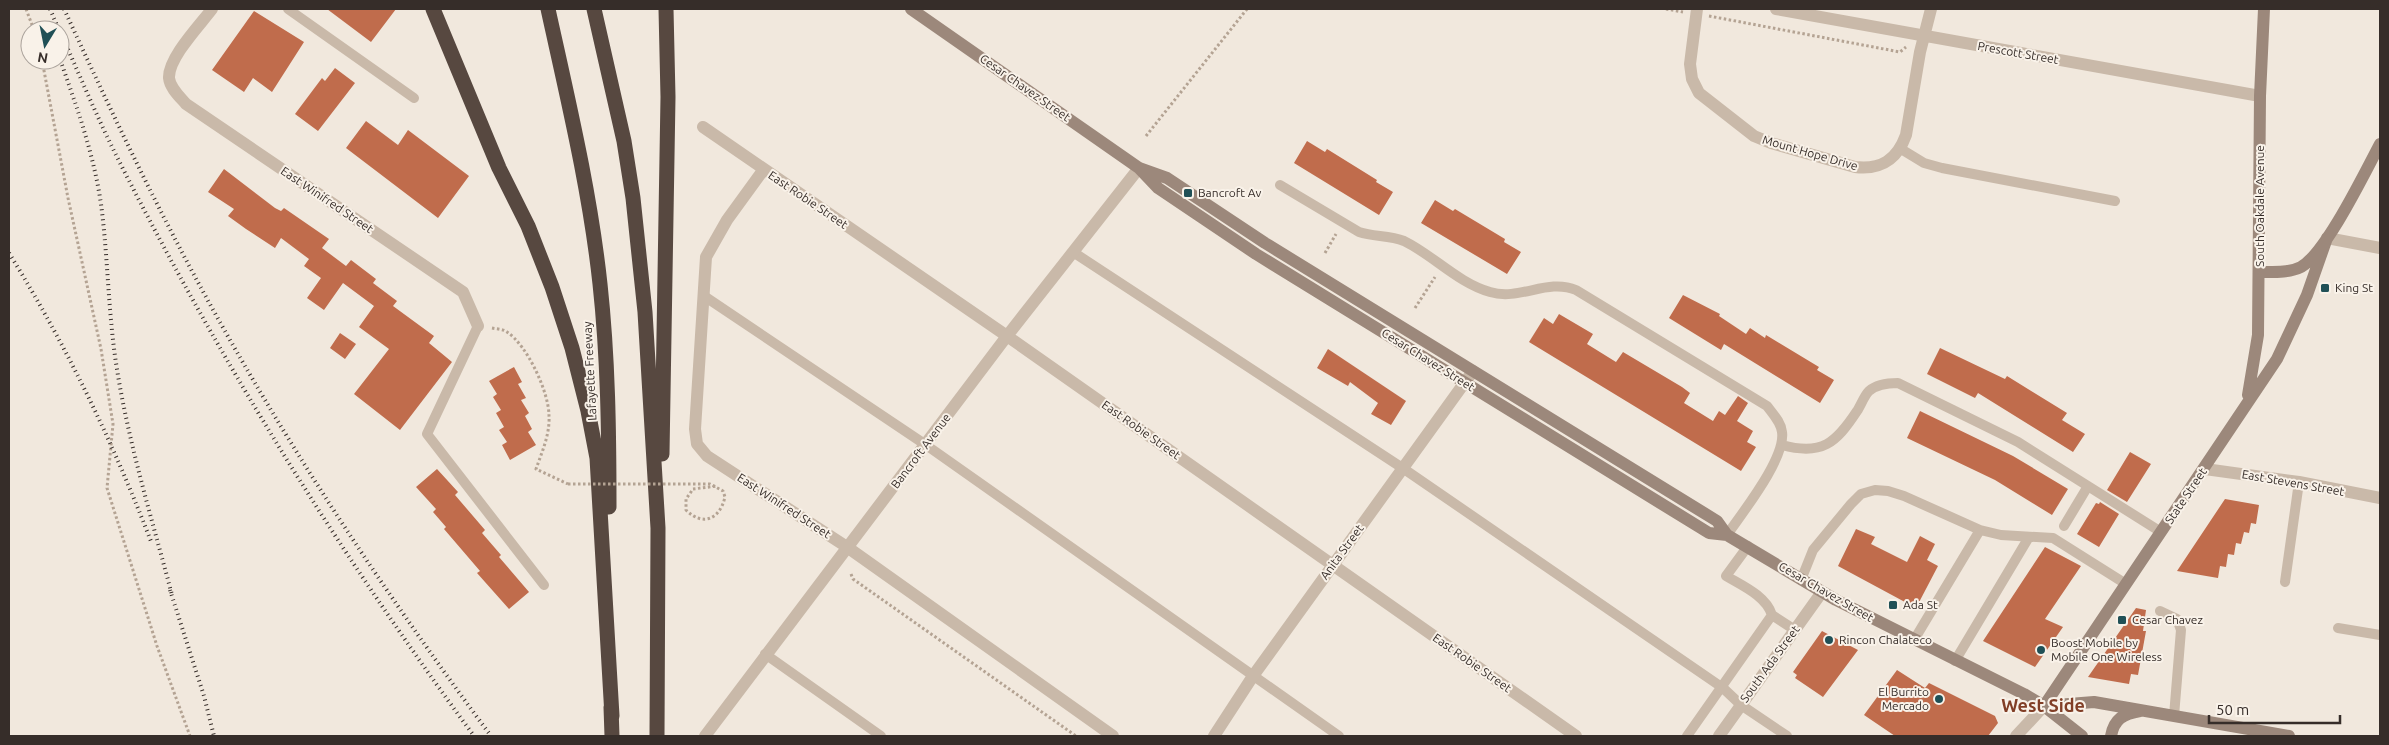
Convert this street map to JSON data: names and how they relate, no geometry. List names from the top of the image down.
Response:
{
  "streets": {
    "highway": ["Lafayette Freeway"],
    "main road": ["Cesar Chavez Street", "South Oakdale Avenue", "State Street"],
    "street": [
      "Prescott Street",
      "Mount Hope Drive",
      "East Winifred Street",
      "East Robie Street",
      "Bancroft Avenue",
      "East Stevens Street",
      "Anita Street",
      "South Ada Street"
    ]
  },
  "crossings": [
    ["Prescott Street", "South Oakdale Avenue"],
    ["Cesar Chavez Street", "Bancroft Avenue"],
    ["Cesar Chavez Street", "State Street"],
    ["Cesar Chavez Street", "Anita Street"],
    ["Cesar Chavez Street", "South Ada Street"],
    ["East Winifred Street", "East Robie Street"],
    ["East Winifred Street", "Bancroft Avenue"],
    ["East Robie Street", "Bancroft Avenue"],
    ["East Robie Street", "Anita Street"],
    ["South Oakdale Avenue", "State Street"],
    ["East Stevens Street", "State Street"]
  ],
  "districts": ["West Side"],
  "places": {
    "transit": [
      "Bancroft Av",
      "King St",
      "Ada St",
      "Cesar Chavez"
    ],
    "other": ["Rincon Chalateco", "Boost Mobile by Mobile One Wireless", "El Burrito Mercado"]
  },
  "scale_bar": "50 m",
  "north": "bottom"
}
